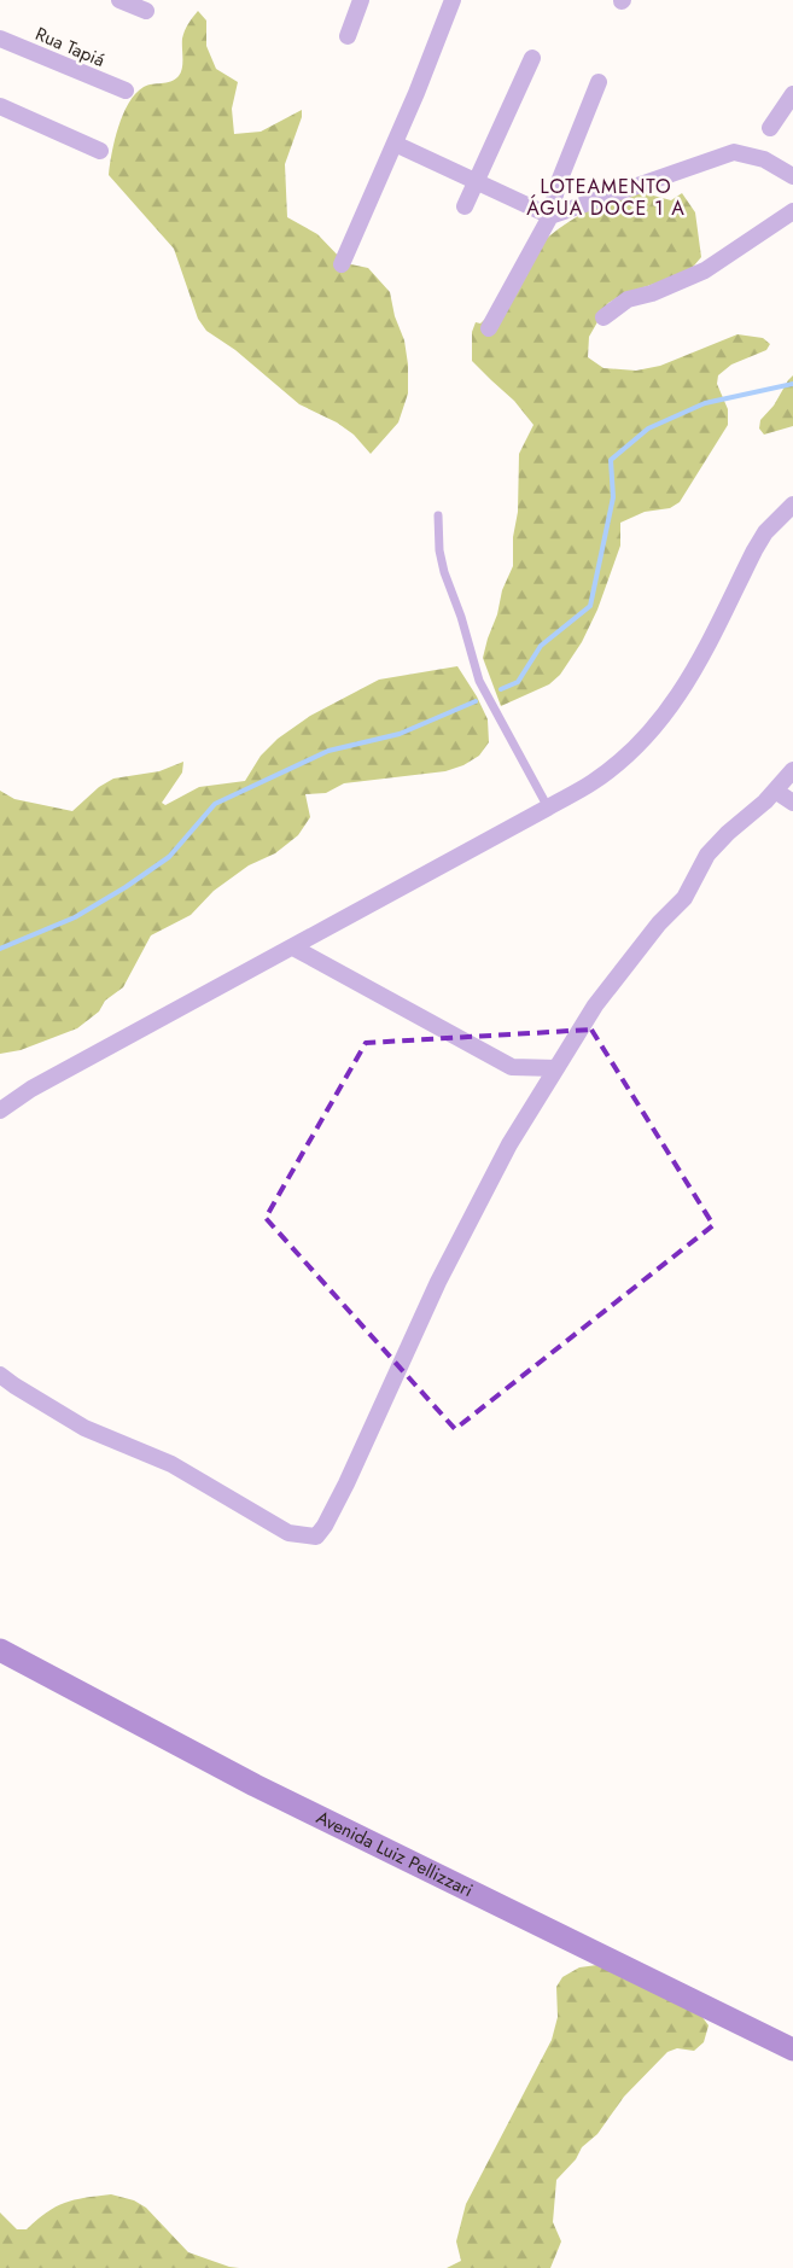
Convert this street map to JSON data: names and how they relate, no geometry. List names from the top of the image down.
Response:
{
  "streets": {
    "main road": ["Avenida Luiz Pellizzari"],
    "street": ["Rua Tapiá"]
  },
  "districts": ["LOTEAMENTO ÁGUA DOCE 1 A"]
}
